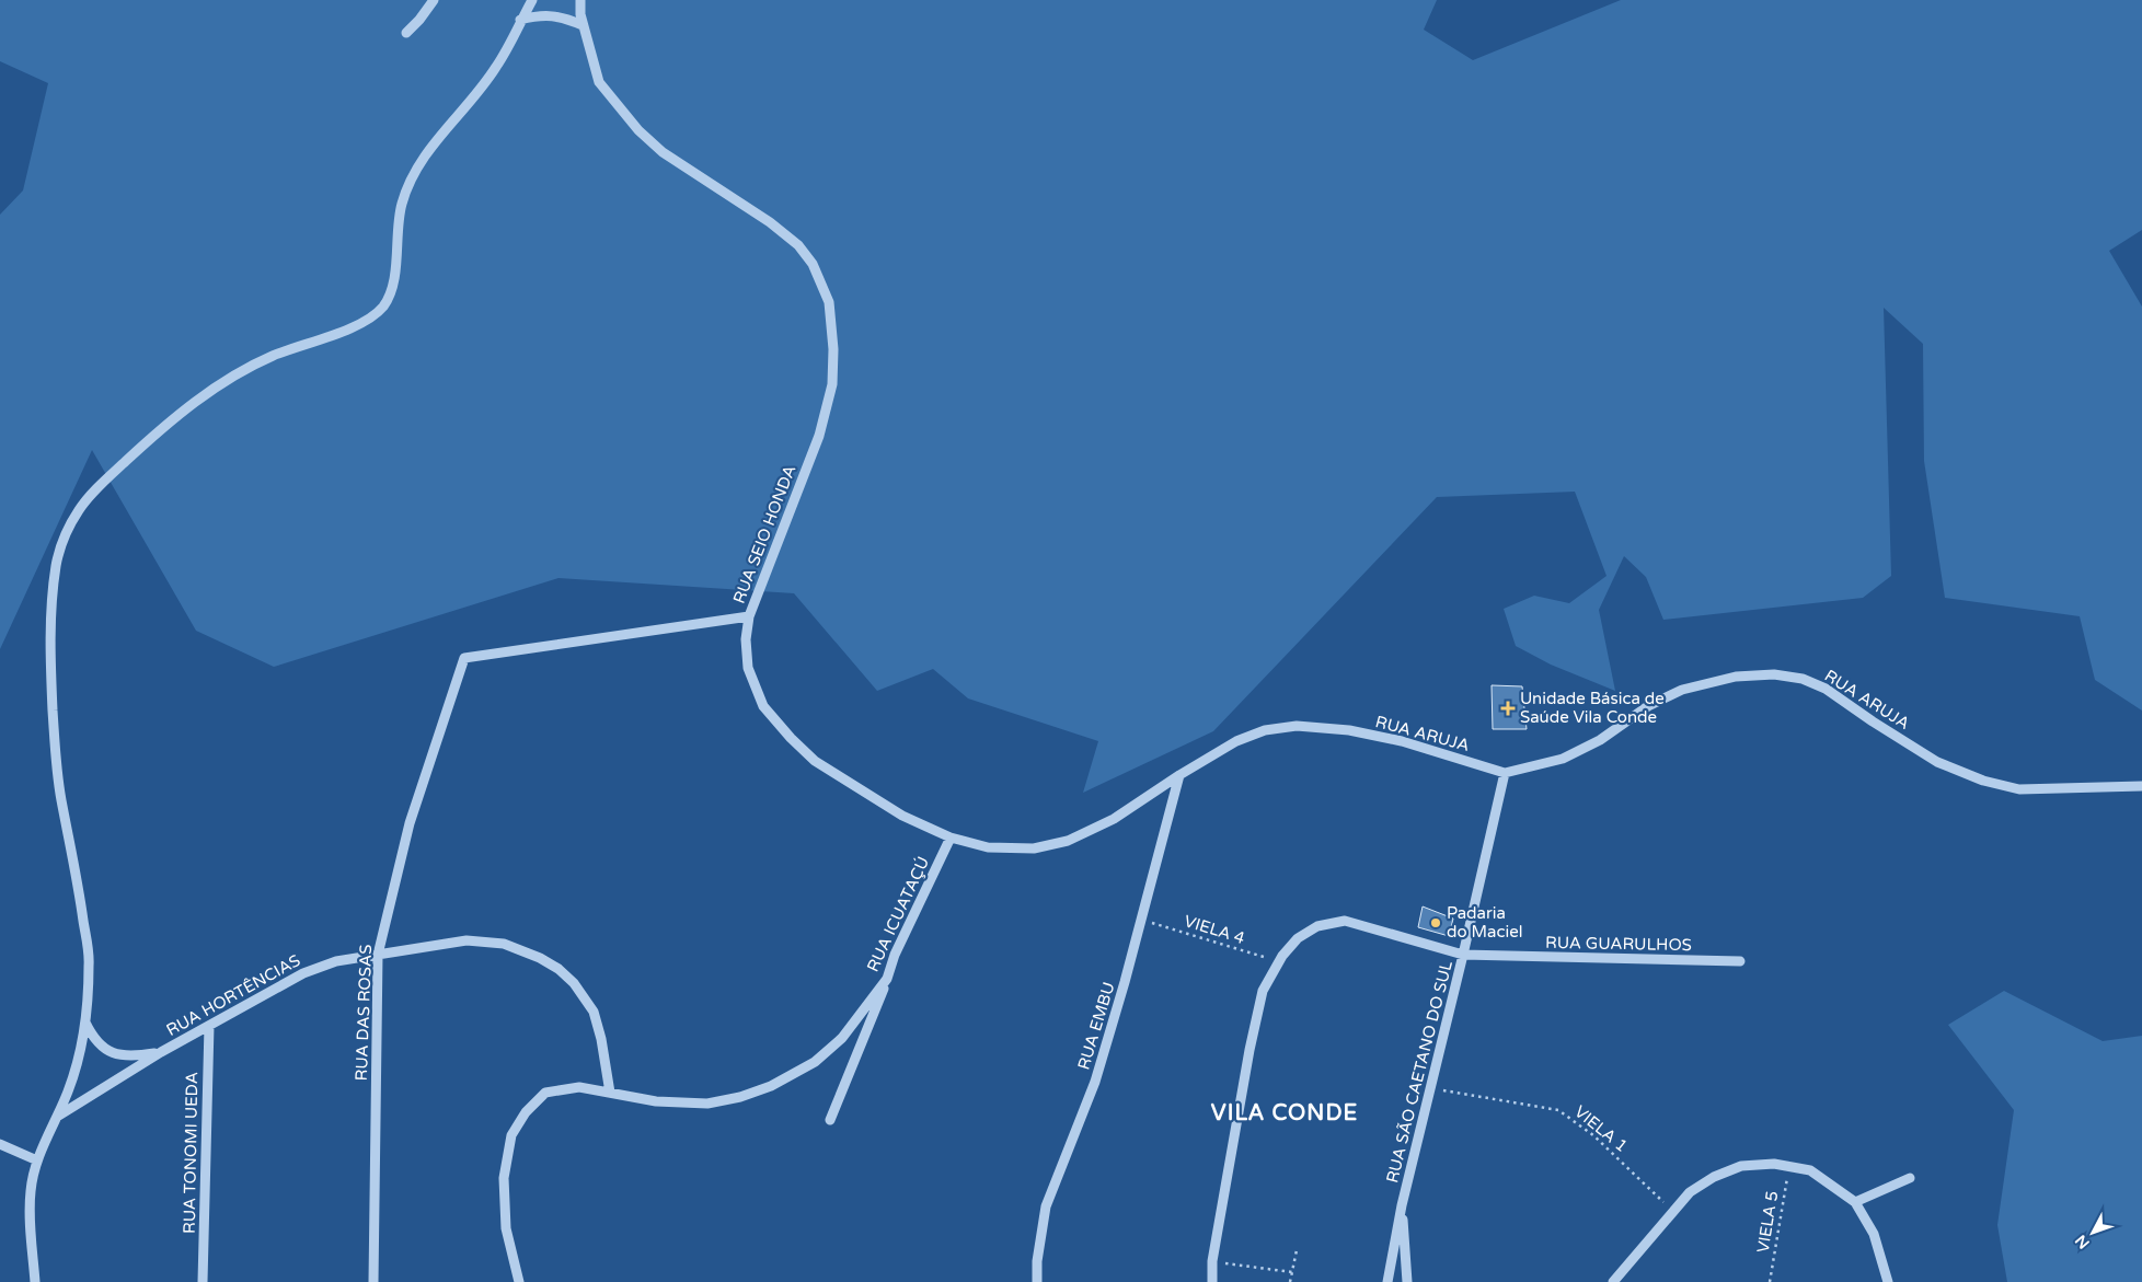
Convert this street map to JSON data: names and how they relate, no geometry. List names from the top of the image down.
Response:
{
  "streets": {
    "street": [
      "RUA SEIO HONDA",
      "RUA ARUJA",
      "RUA ICUATAÇÚ",
      "RUA GUARULHOS",
      "RUA HORTÊNCIAS",
      "RUA DAS ROSAS",
      "RUA EMBU",
      "RUA SÃO CAETANO DO SUL",
      "RUA TONOMI UEDA"
    ],
    "path": ["VIELA 4", "VIELA 1", "VIELA 5"]
  },
  "crossings": [
    ["RUA SEIO HONDA", "RUA ARUJA"],
    ["RUA SEIO HONDA", "RUA ICUATAÇÚ"],
    ["RUA SEIO HONDA", "RUA DAS ROSAS"],
    ["RUA SEIO HONDA", "RUA EMBU"],
    ["RUA ARUJA", "RUA EMBU"],
    ["RUA ARUJA", "RUA SÃO CAETANO DO SUL"],
    ["RUA ICUATAÇÚ", "RUA HORTÊNCIAS"],
    ["VIELA 4", "RUA GUARULHOS"],
    ["VIELA 4", "RUA EMBU"],
    ["RUA GUARULHOS", "RUA SÃO CAETANO DO SUL"],
    ["RUA HORTÊNCIAS", "RUA DAS ROSAS"],
    ["RUA HORTÊNCIAS", "RUA TONOMI UEDA"],
    ["RUA SÃO CAETANO DO SUL", "VIELA 1"]
  ],
  "districts": ["VILA CONDE"],
  "places": {
    "health": ["Unidade Básica de Saúde Vila Conde"],
    "other": ["Padaria do Maciel"]
  },
  "north": "bottom left"
}
